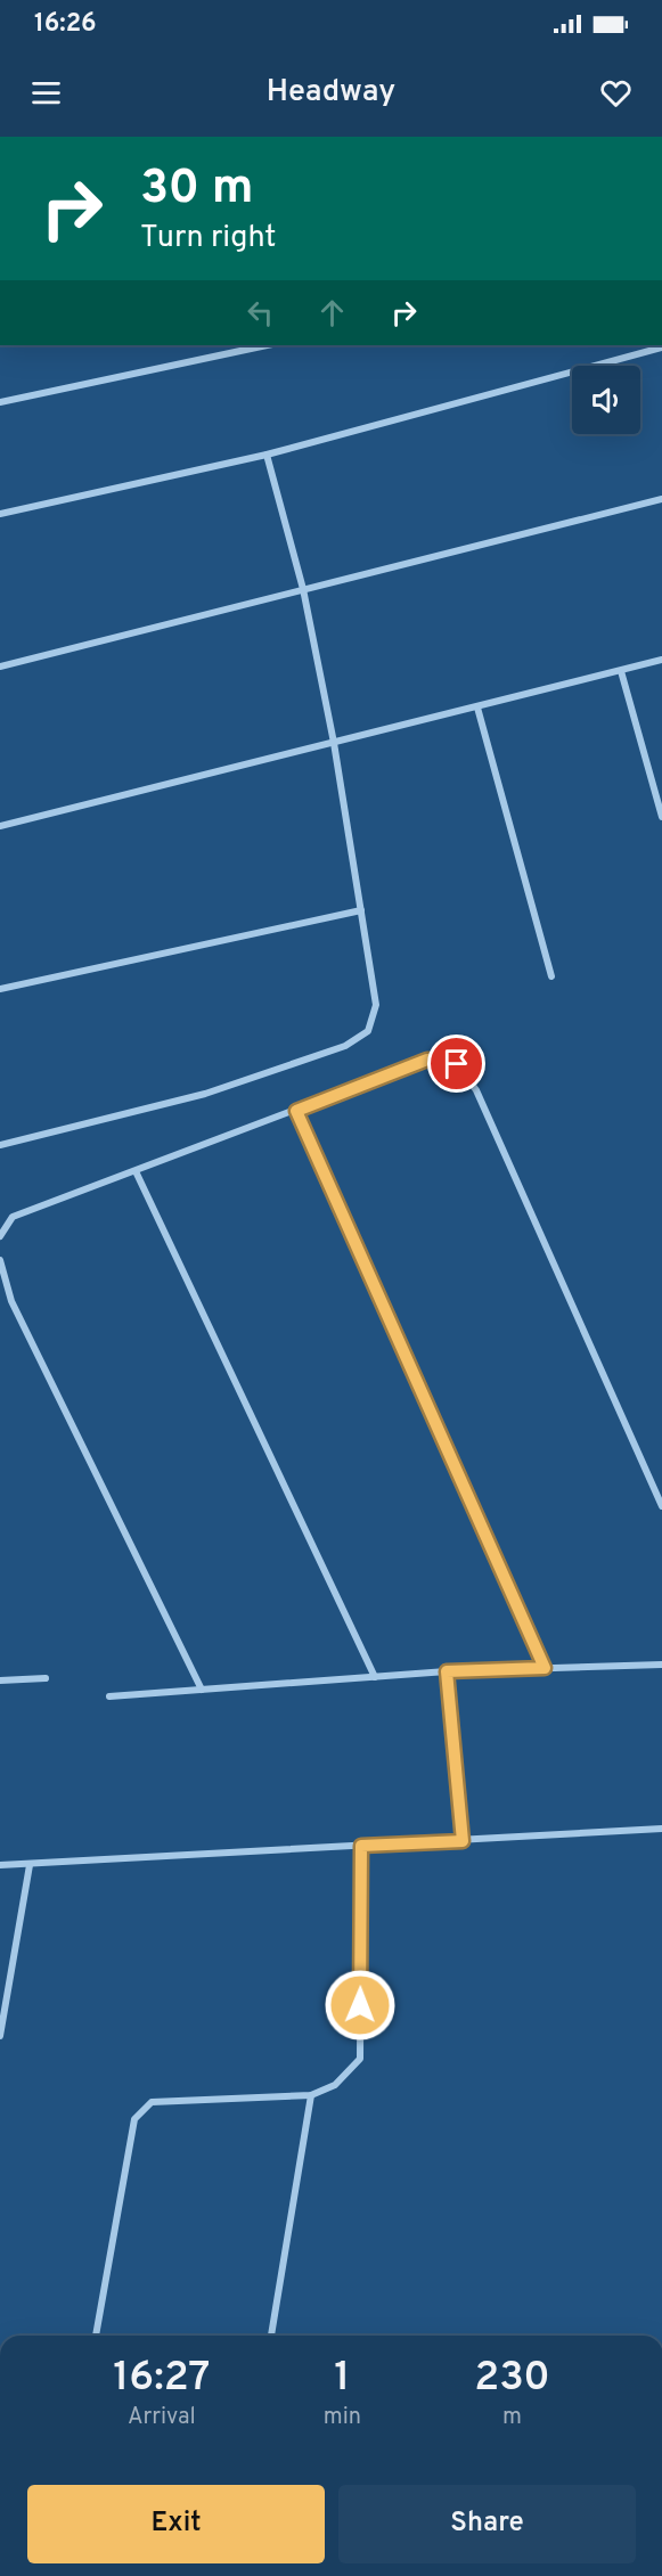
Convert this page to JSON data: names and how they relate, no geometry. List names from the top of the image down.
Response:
{
  "page": {
    "status": "16:26",
    "header": "Headway",
    "turn": ["30 m", "Turn right"],
    "eta": [
      "16:27",
      "Arrival",
      "1",
      "min",
      "230",
      "m"
    ],
    "buttons": ["Exit", "Share"]
  }
}
